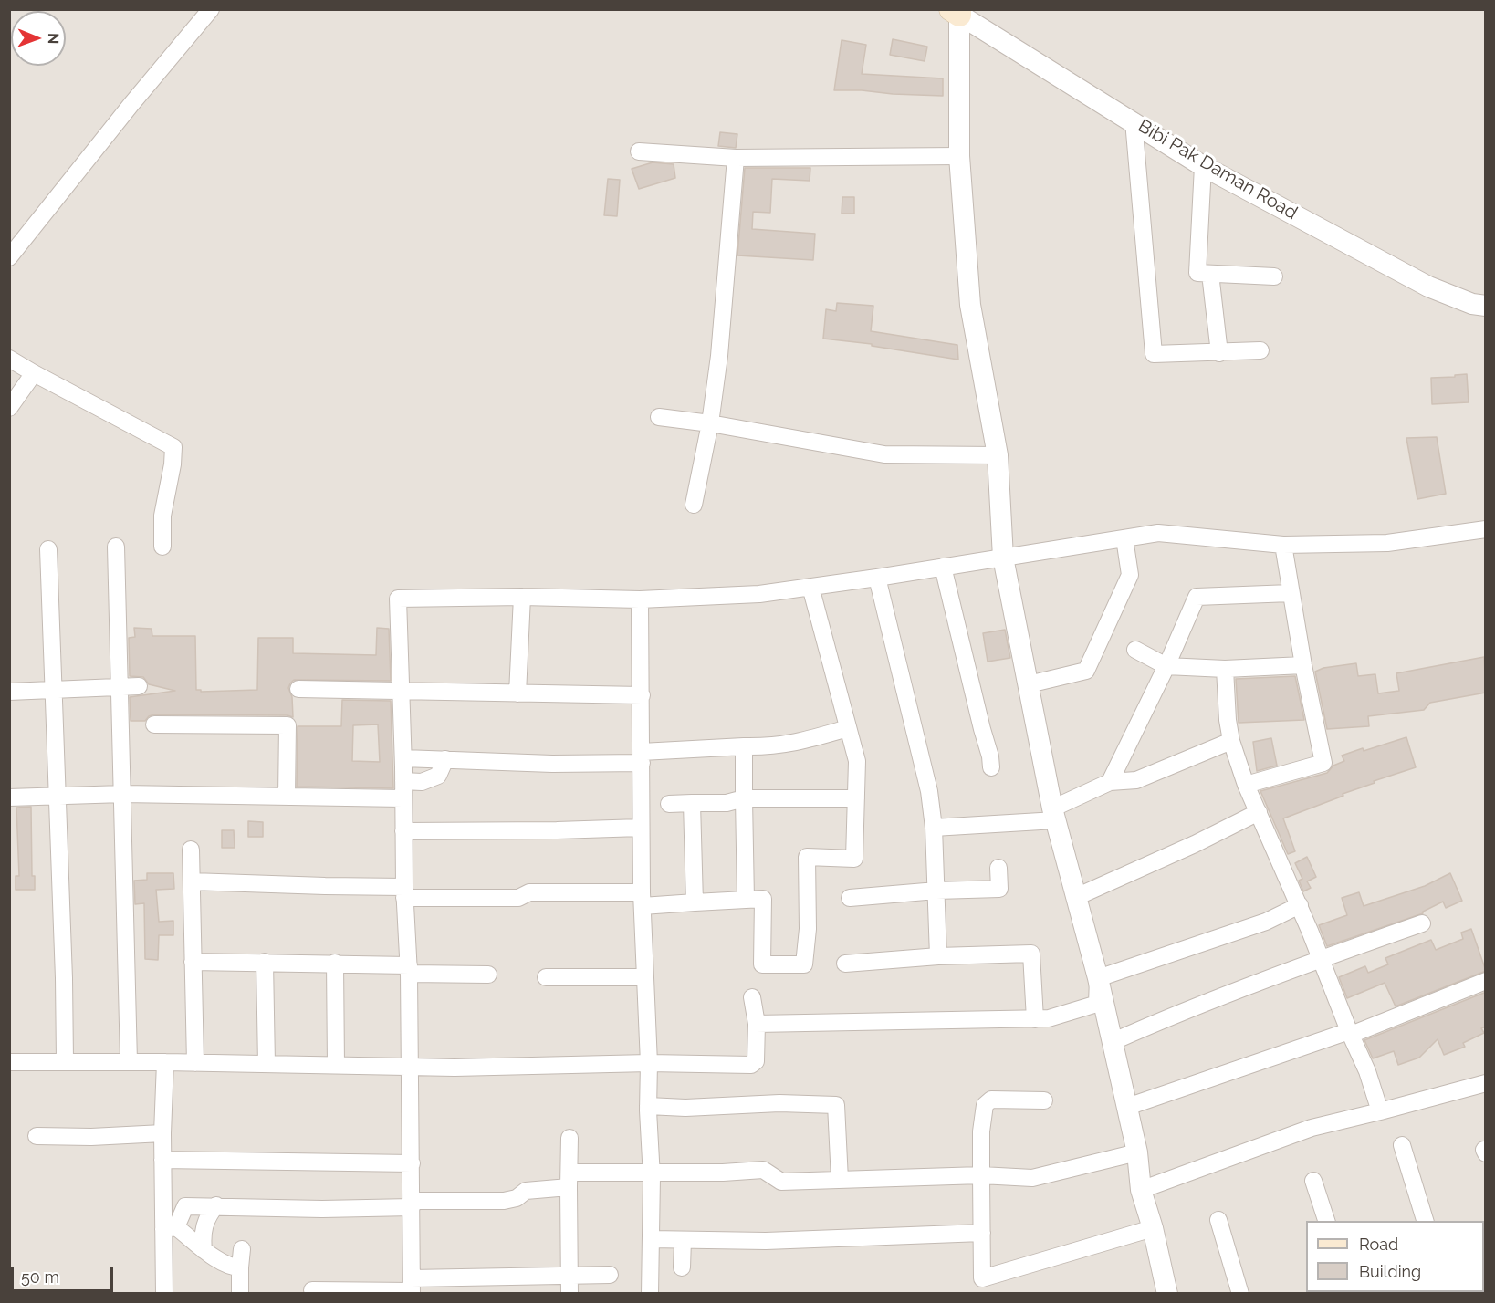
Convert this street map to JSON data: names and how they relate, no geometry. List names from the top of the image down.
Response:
{
  "streets": {
    "street": ["Bibi Pak Daman Road"]
  },
  "legend": ["Road", "Building"],
  "scale_bar": "50 m",
  "north": "right"
}
